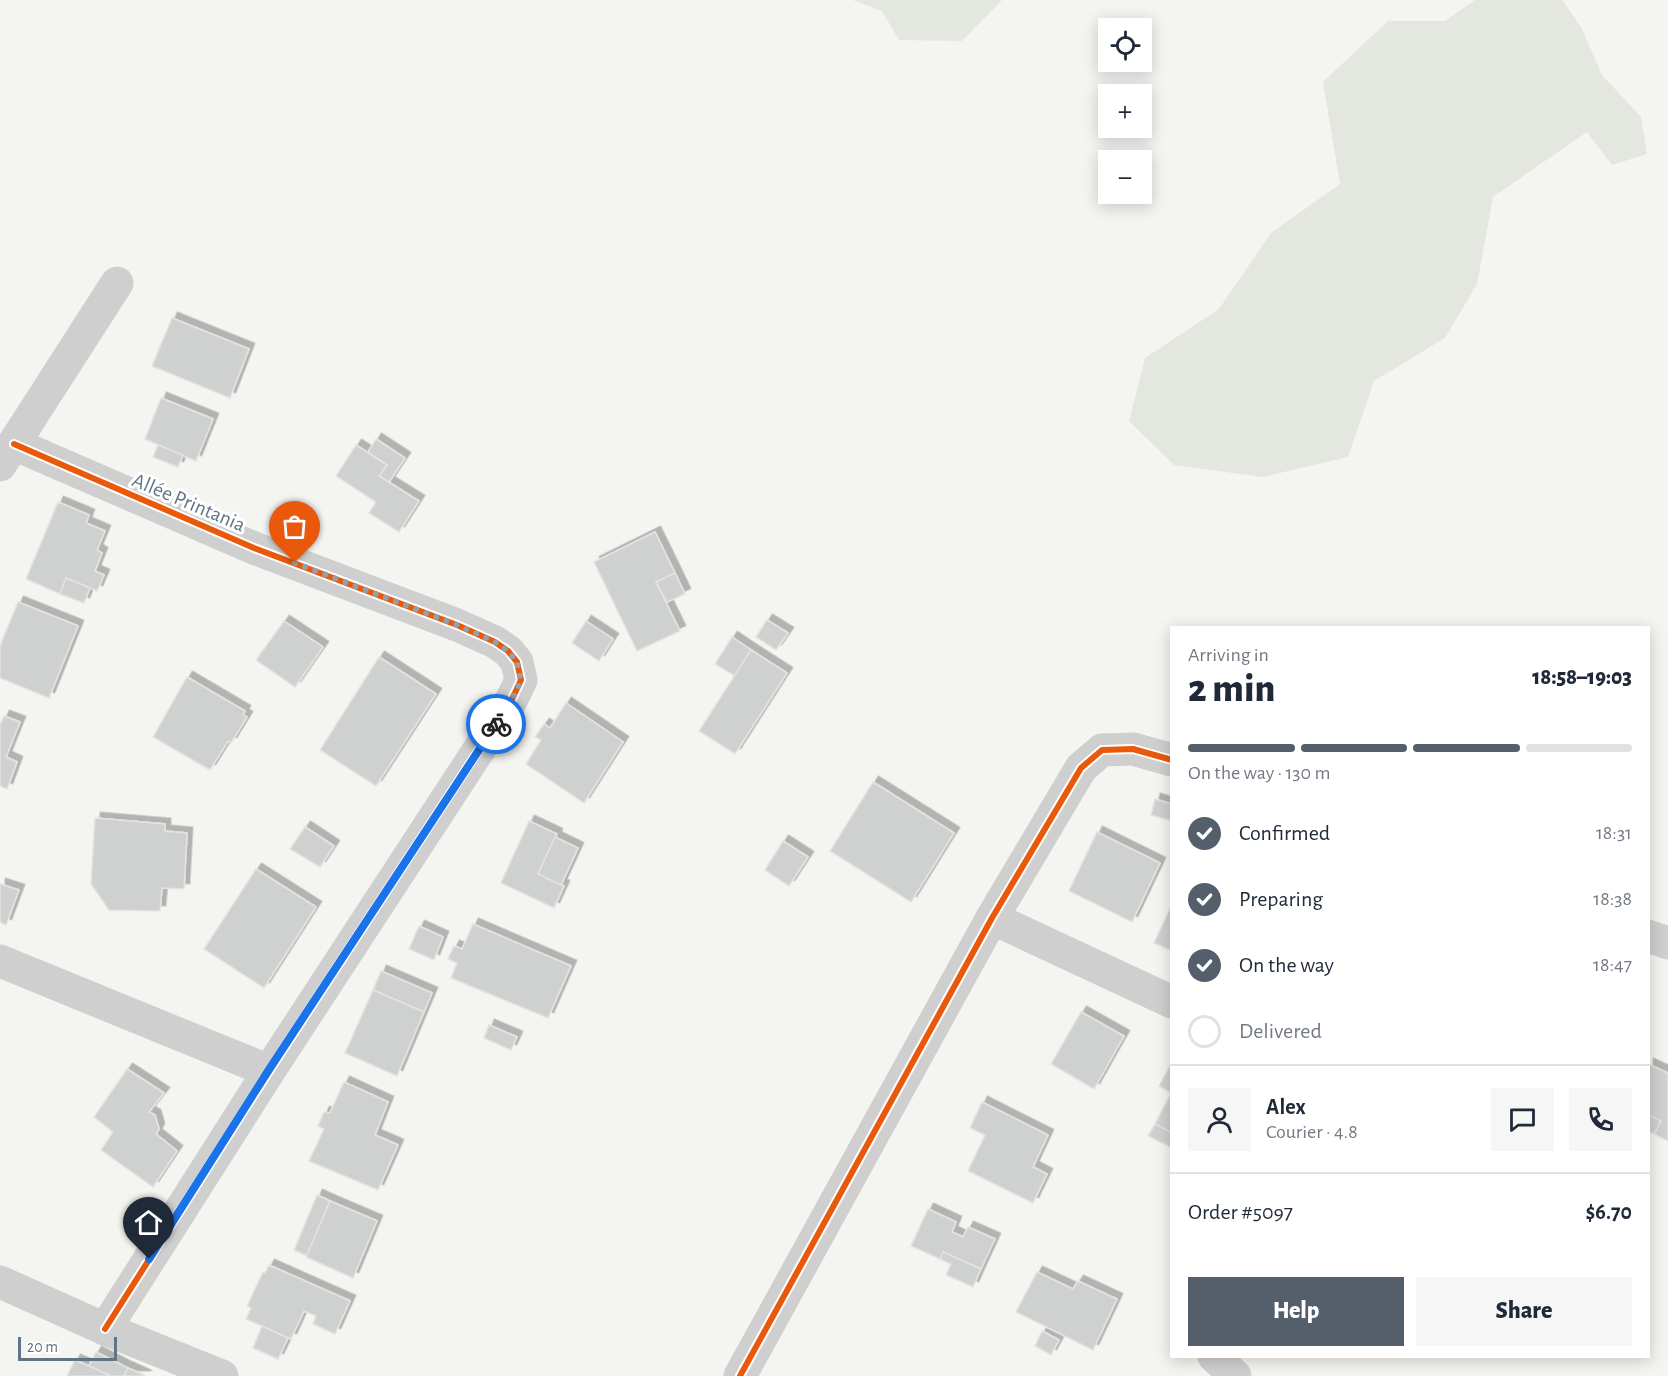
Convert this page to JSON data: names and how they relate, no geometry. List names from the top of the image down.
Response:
{
  "streets": {
    "street": ["Allée Printania"]
  },
  "scale_bar": "20 m",
  "page": {
    "map_buttons": ["+", "−"],
    "heading": ["2 min", "Arriving in", "18:58–19:03"],
    "panel": [
      "Alex",
      "Courier · 4.8",
      "Order #5097",
      "$6.70"
    ],
    "bar": "On the way · 130 m",
    "list": [
      ["Confirmed", "18:31"],
      ["Preparing", "18:38"],
      ["On the way", "18:47"],
      "Delivered"
    ],
    "buttons": ["Help", "Share"],
    "scale": "20 m"
  }
}
